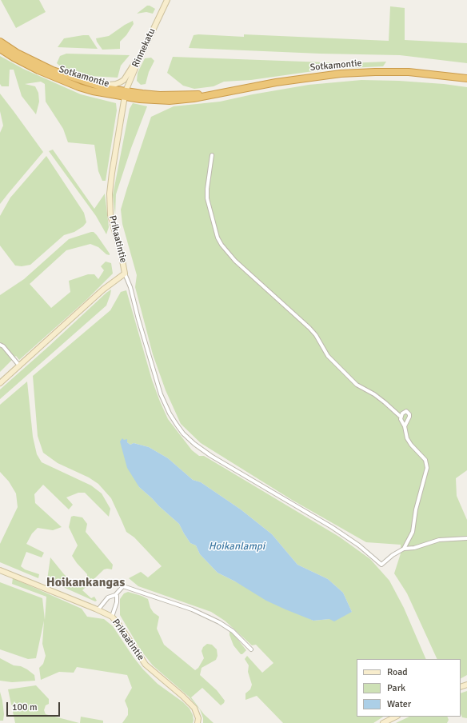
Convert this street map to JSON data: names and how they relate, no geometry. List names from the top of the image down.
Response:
{
  "streets": {
    "highway": ["Sotkamontie"],
    "street": ["Rinnekatu", "Prikaatintie"]
  },
  "crossings": [
    ["Rinnekatu", "Sotkamontie"],
    ["Rinnekatu", "Prikaatintie"],
    ["Sotkamontie", "Prikaatintie"]
  ],
  "districts": ["Hoikankangas"],
  "water": ["Hoikanlampi"],
  "legend": ["Road", "Park", "Water"],
  "scale_bar": "100 m"
}
